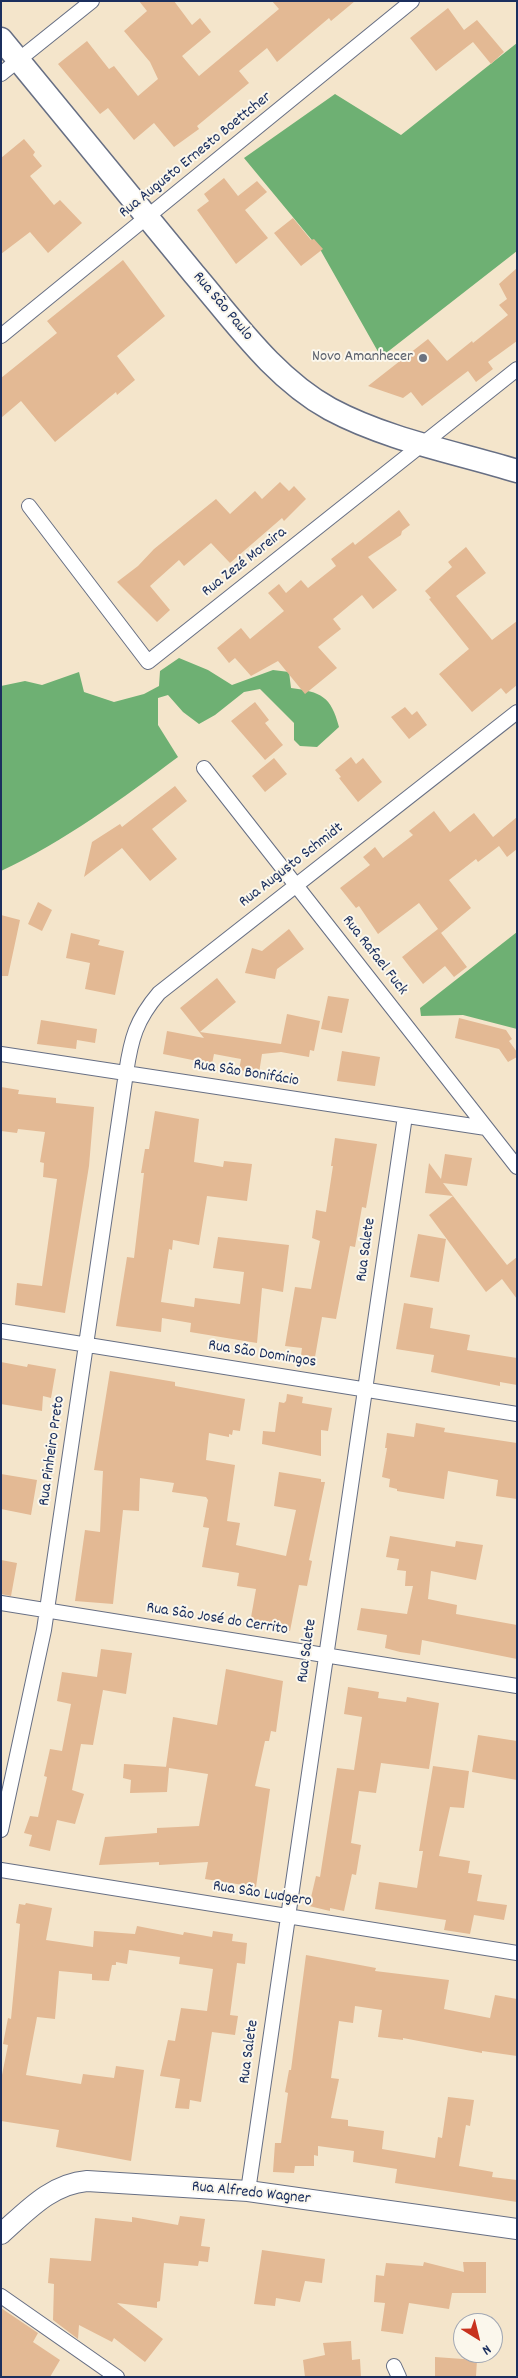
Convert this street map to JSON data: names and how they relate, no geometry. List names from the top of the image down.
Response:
{
  "streets": {
    "main road": ["Rua São Paulo"],
    "street": [
      "Rua Augusto Ernesto Boettcher",
      "Rua Zezé Moreira",
      "Rua Augusto Schmidt",
      "Rua Rafael Fuck",
      "Rua São Bonifácio",
      "Rua Salete",
      "Rua São Domingos",
      "Rua Pinheiro Preto",
      "Rua São José do Cerrito",
      "Rua São Ludgero",
      "Rua Alfredo Wagner"
    ]
  },
  "crossings": [
    ["Rua Augusto Ernesto Boettcher", "Rua São Paulo"],
    ["Rua São Paulo", "Rua Zezé Moreira"],
    ["Rua Augusto Schmidt", "Rua Rafael Fuck"],
    ["Rua Augusto Schmidt", "Rua São Bonifácio"],
    ["Rua Augusto Schmidt", "Rua Pinheiro Preto"],
    ["Rua Rafael Fuck", "Rua São Bonifácio"],
    ["Rua São Bonifácio", "Rua Salete"],
    ["Rua São Bonifácio", "Rua Pinheiro Preto"],
    ["Rua Salete", "Rua São Domingos"],
    ["Rua Salete", "Rua São José do Cerrito"],
    ["Rua Salete", "Rua São Ludgero"],
    ["Rua Salete", "Rua Alfredo Wagner"],
    ["Rua São Domingos", "Rua Pinheiro Preto"],
    ["Rua Pinheiro Preto", "Rua São José do Cerrito"]
  ],
  "places": ["Novo Amanhecer"],
  "north": "bottom right"
}
